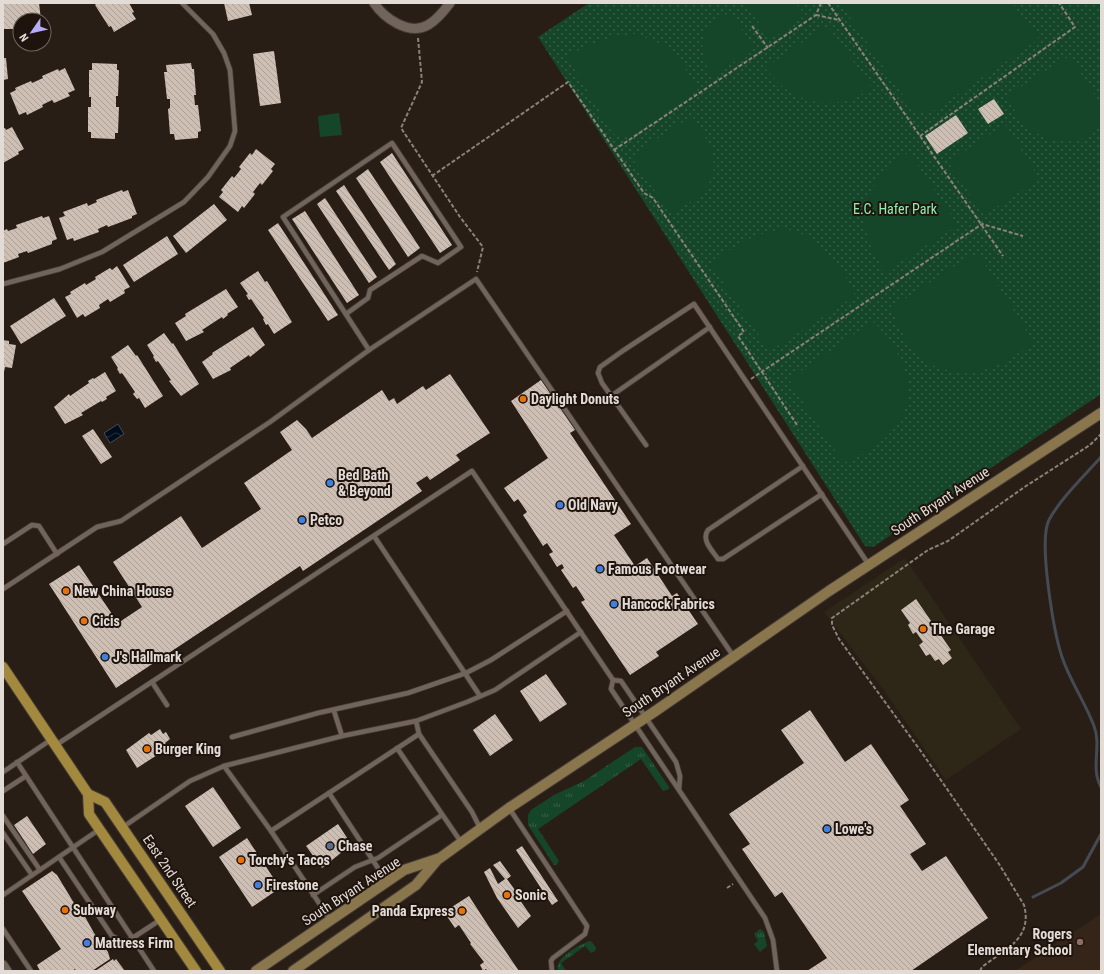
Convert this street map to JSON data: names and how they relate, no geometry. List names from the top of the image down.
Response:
{
  "streets": {
    "main road": ["South Bryant Avenue", "East 2nd Street"]
  },
  "parks": ["E.C. Hafer Park"],
  "places": [
    "Daylight Donuts",
    "Bed Bath & Beyond",
    "Old Navy",
    "Petco",
    "Famous Footwear",
    "New China House",
    "Hancock Fabrics",
    "Cicis",
    "The Garage",
    "J's Hallmark",
    "Burger King",
    "Lowe's",
    "Chase",
    "Torchy's Tacos",
    "Firestone",
    "Sonic",
    "Subway",
    "Panda Express",
    "Rogers Elementary School",
    "Mattress Firm"
  ],
  "north": "bottom left"
}
